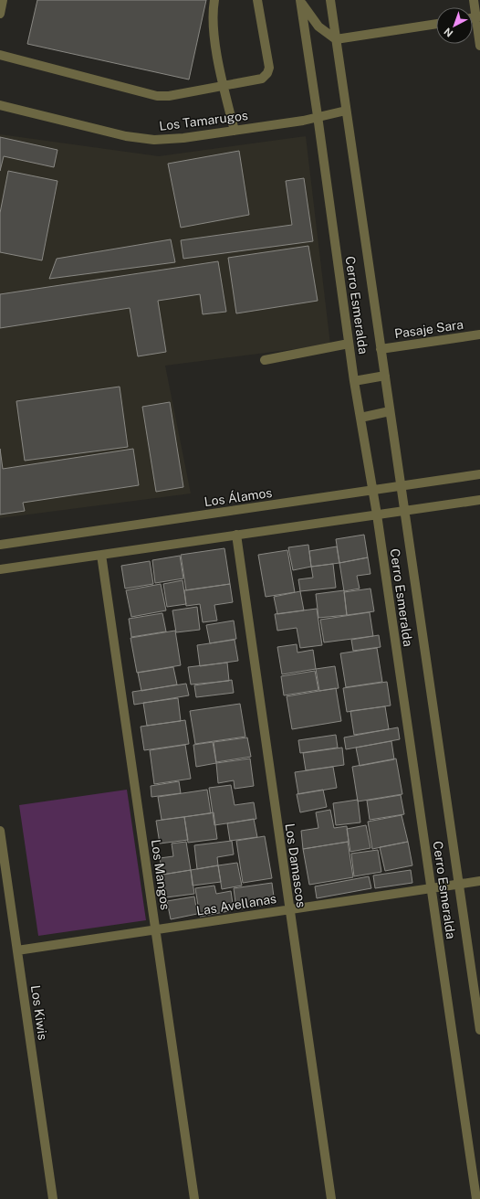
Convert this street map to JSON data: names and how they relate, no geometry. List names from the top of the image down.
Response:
{
  "streets": {
    "street": [
      "Los Tamarugos",
      "Cerro Esmeralda",
      "Pasaje Sara",
      "Los Álamos",
      "Los Damascos",
      "Los Mangos",
      "Las Avellanas",
      "Los Kiwis"
    ]
  },
  "crossings": [
    ["Los Tamarugos", "Cerro Esmeralda"],
    ["Cerro Esmeralda", "Pasaje Sara"],
    ["Cerro Esmeralda", "Los Álamos"],
    ["Cerro Esmeralda", "Las Avellanas"],
    ["Los Damascos", "Las Avellanas"],
    ["Los Mangos", "Las Avellanas"],
    ["Las Avellanas", "Los Kiwis"]
  ],
  "north": "bottom left"
}
